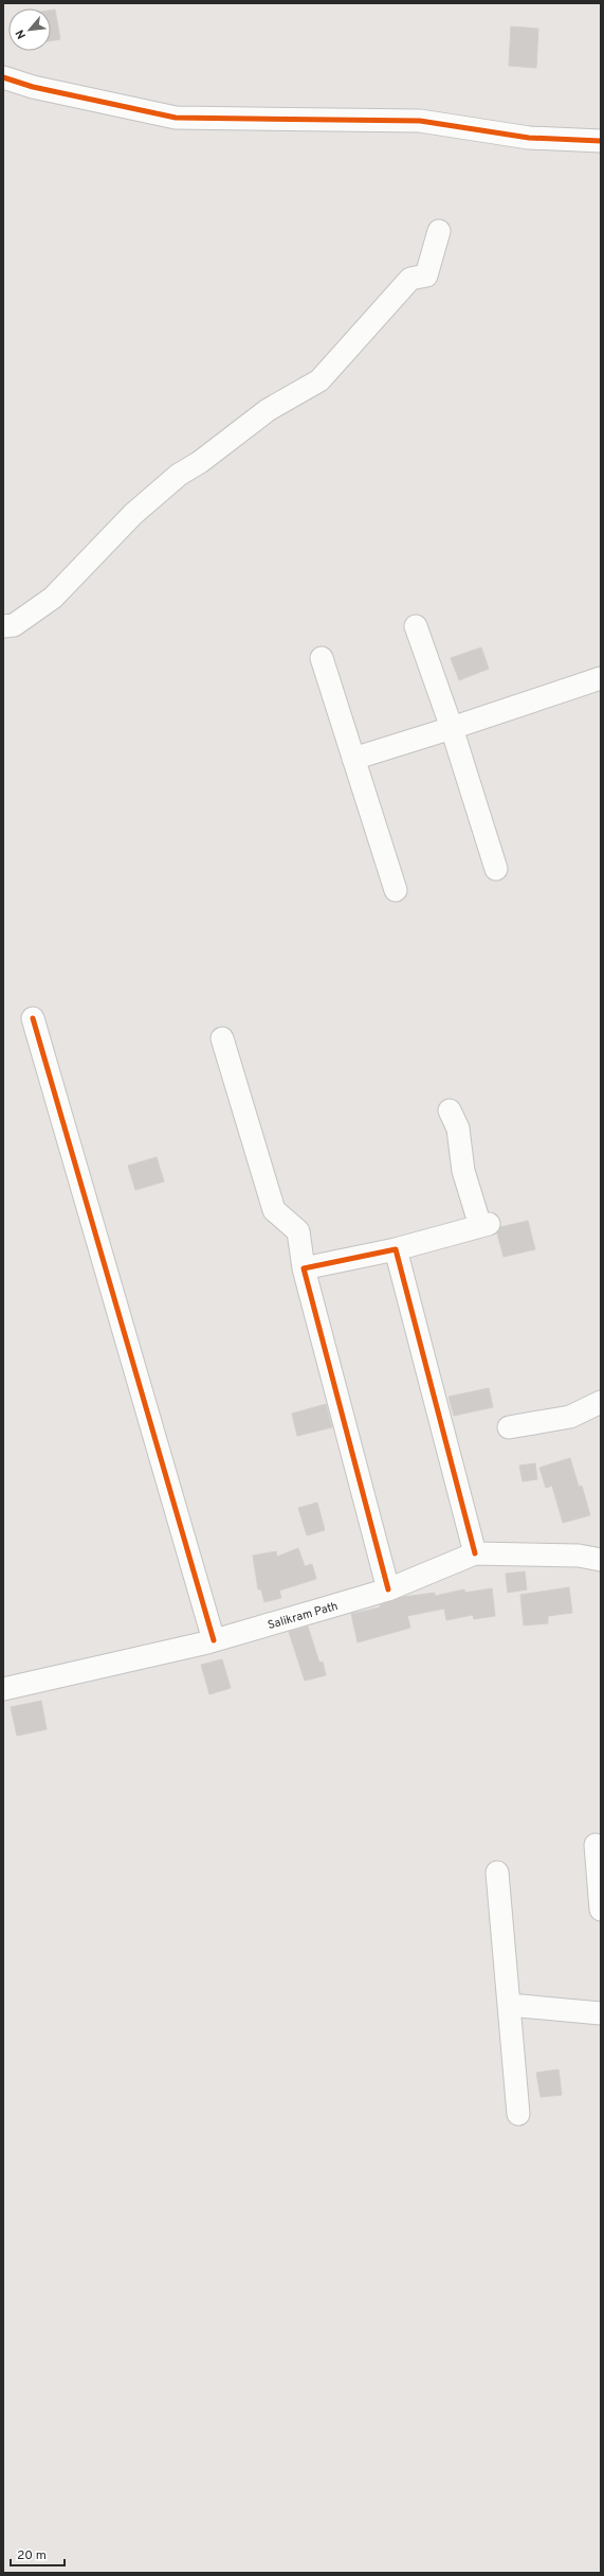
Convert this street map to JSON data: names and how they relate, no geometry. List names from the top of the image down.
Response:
{
  "streets": {
    "street": ["Salikram Path"]
  },
  "scale_bar": "20 m",
  "north": "bottom left"
}
